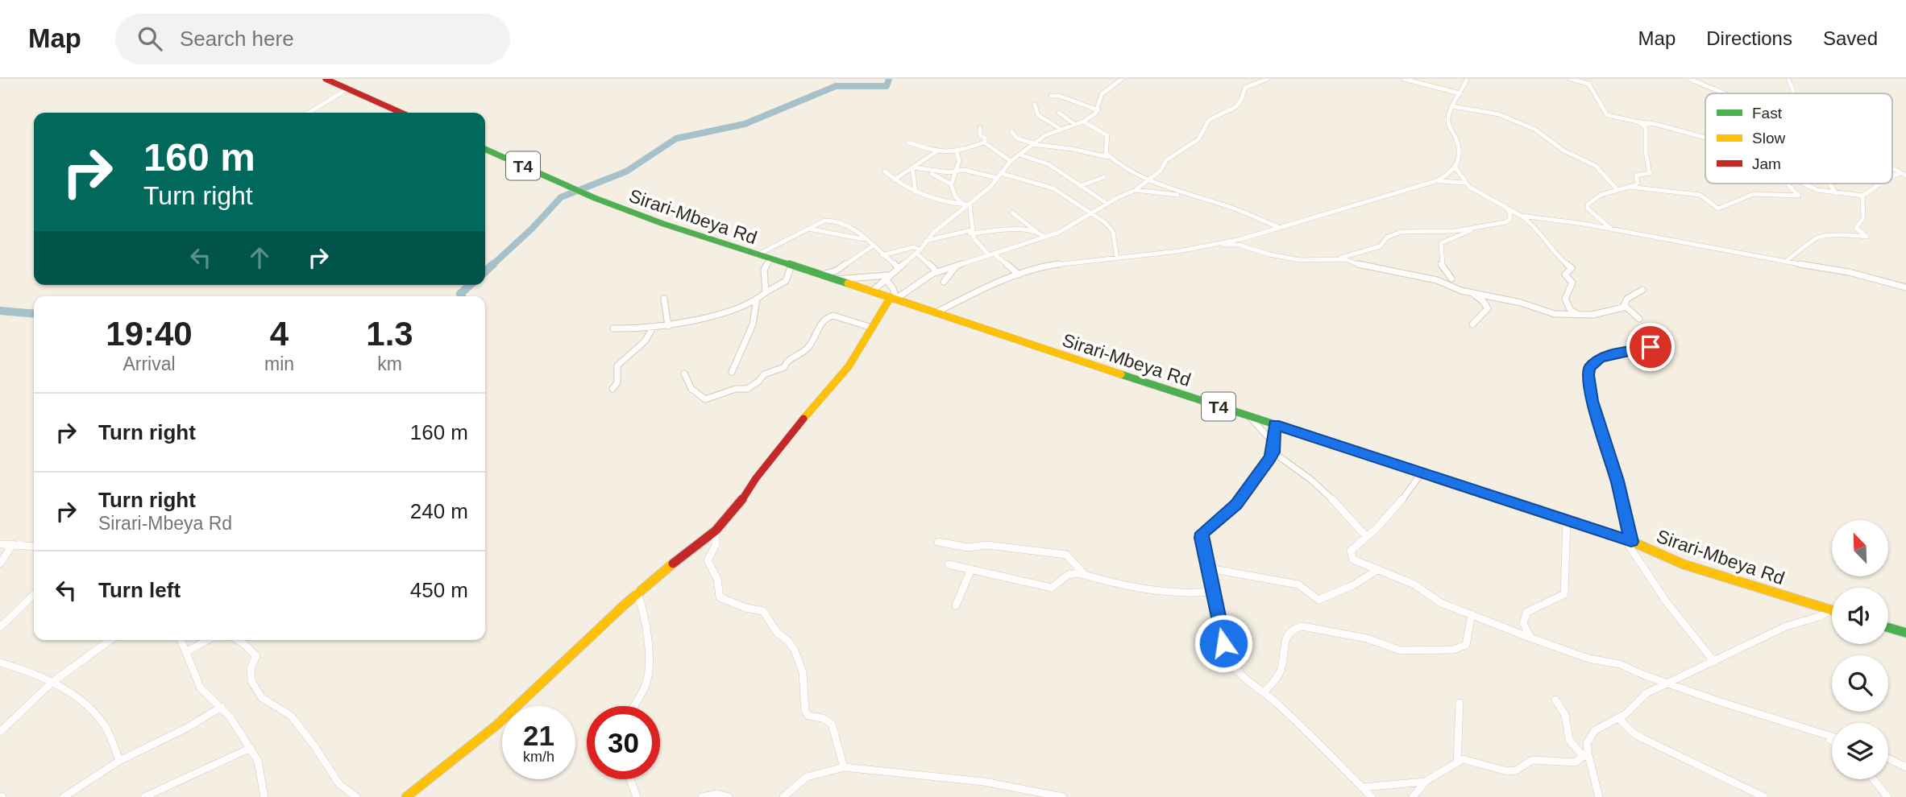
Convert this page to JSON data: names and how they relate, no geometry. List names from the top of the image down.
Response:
{
  "streets": {
    "main road": ["T4", "Sirari-Mbeya Rd"]
  },
  "legend": ["Fast", "Slow", "Jam"],
  "north": "top left",
  "page": {
    "header": "Map",
    "search": "Search here",
    "nav": ["Map", "Directions", "Saved"],
    "turn": ["160 m", "Turn right"],
    "eta": [
      "19:40",
      "Arrival",
      "4",
      "min",
      "1.3",
      "km"
    ],
    "list": [
      {
        "name": "Turn right",
        "value": "160 m"
      },
      {
        "name": "Turn right",
        "note": "Sirari-Mbeya Rd",
        "value": "240 m"
      },
      {
        "name": "Turn left",
        "value": "450 m"
      }
    ],
    "speed": "21 km/h",
    "limit": "30"
  }
}
